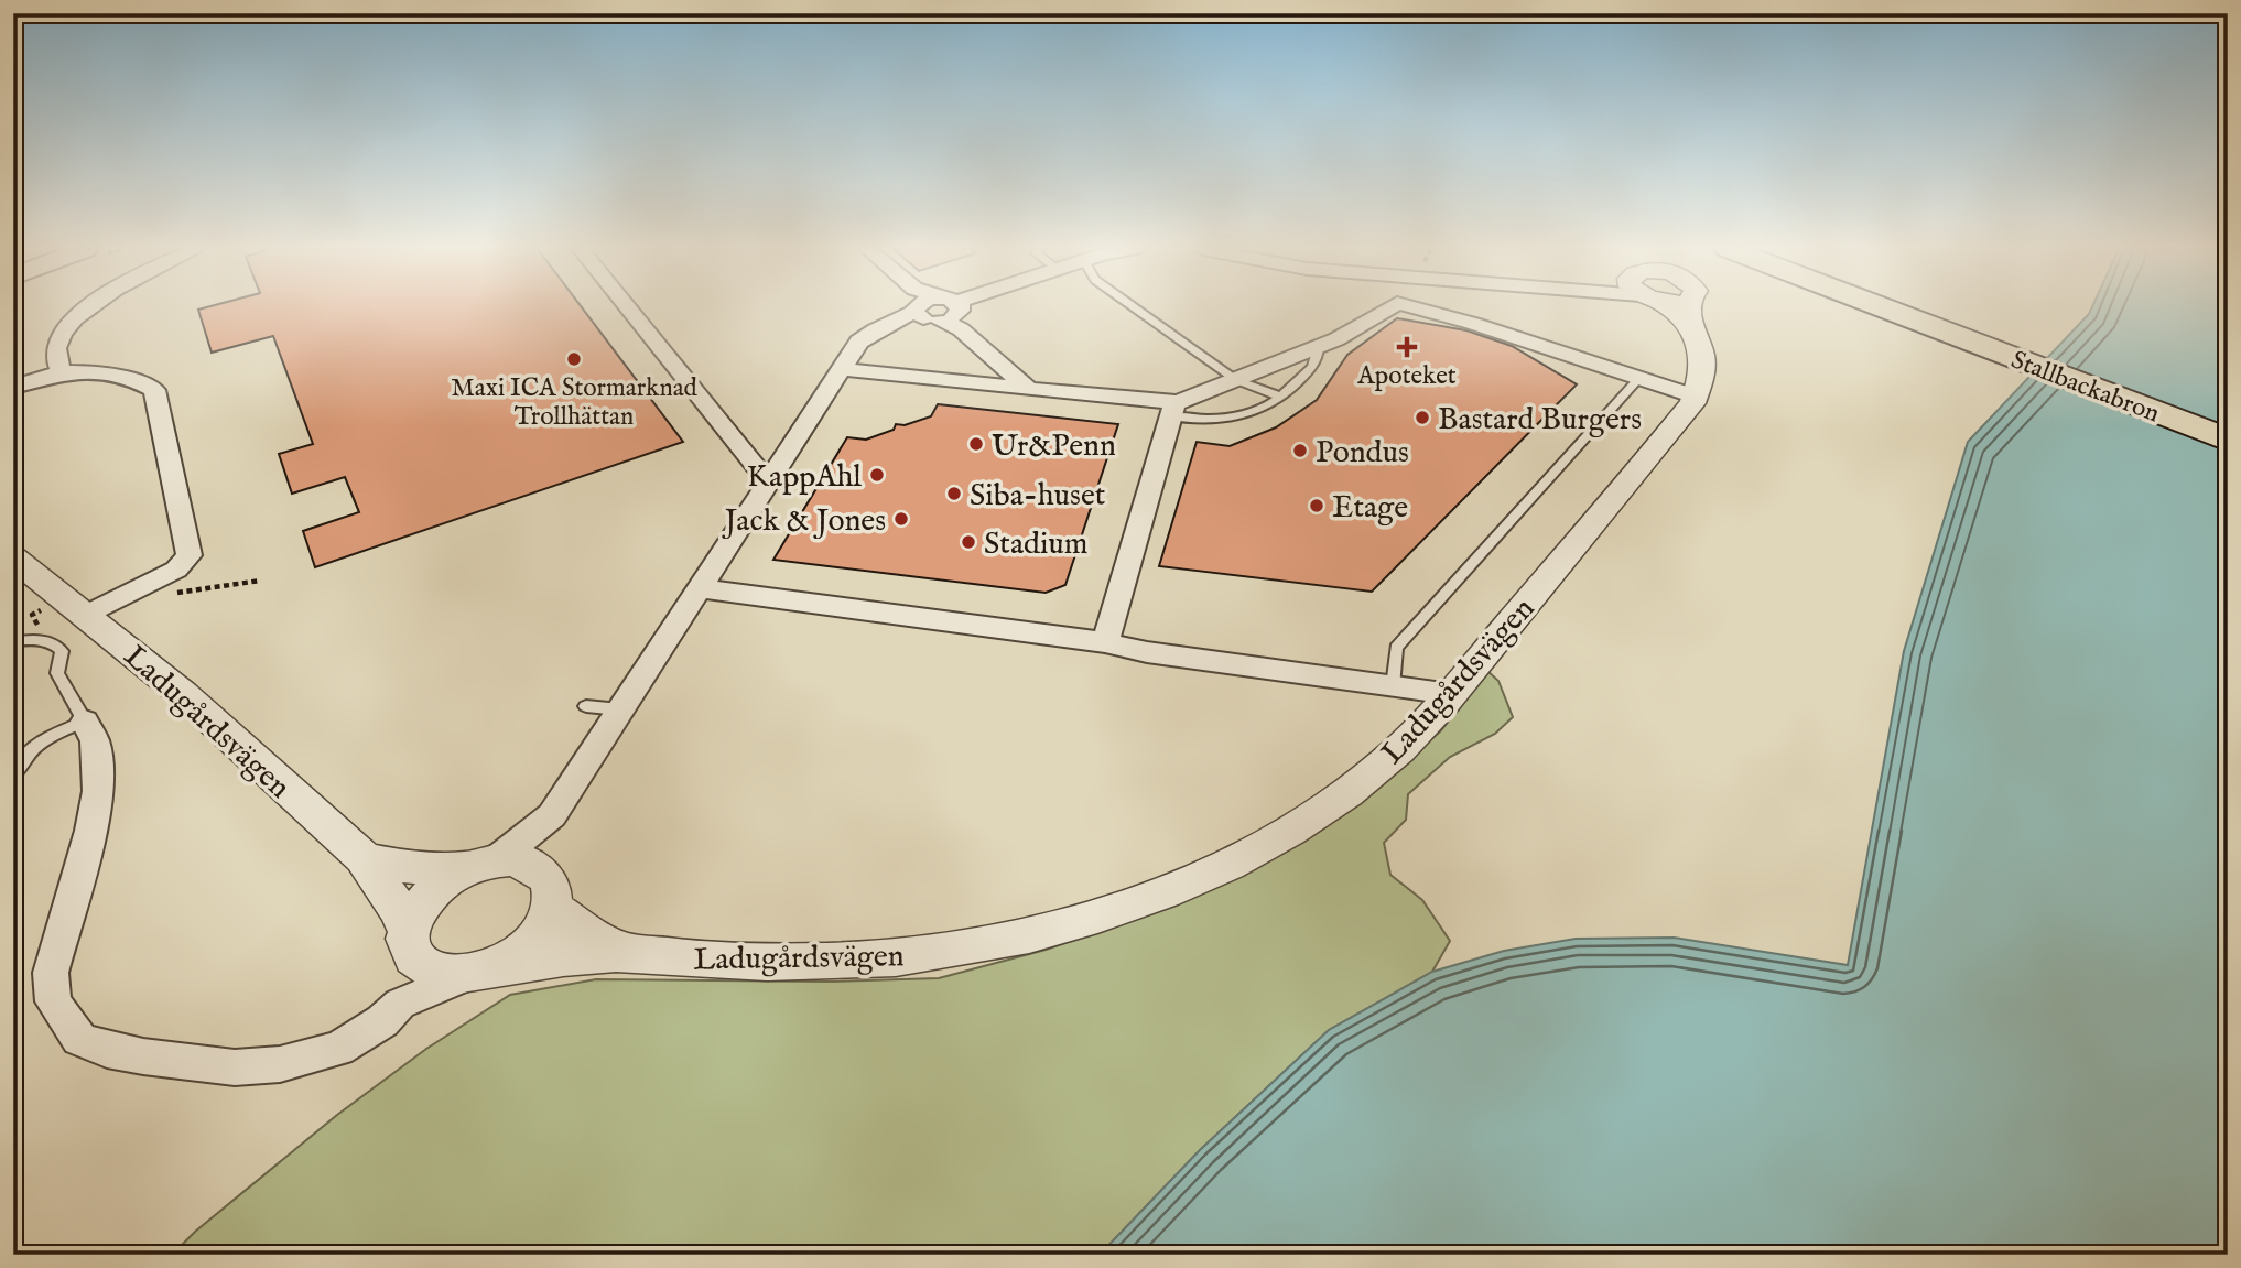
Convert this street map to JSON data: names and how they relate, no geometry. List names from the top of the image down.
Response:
{
  "streets": {
    "highway": ["Stallbackabron"],
    "street": ["Ladugårdsvägen"]
  },
  "places": {
    "health": ["Apoteket"],
    "other": [
      "Maxi ICA Stormarknad Trollhättan",
      "Bastard Burgers",
      "Ur&Penn",
      "Pondus",
      "KappAhl",
      "Siba-huset",
      "Etage",
      "Jack & Jones",
      "Stadium"
    ]
  }
}
